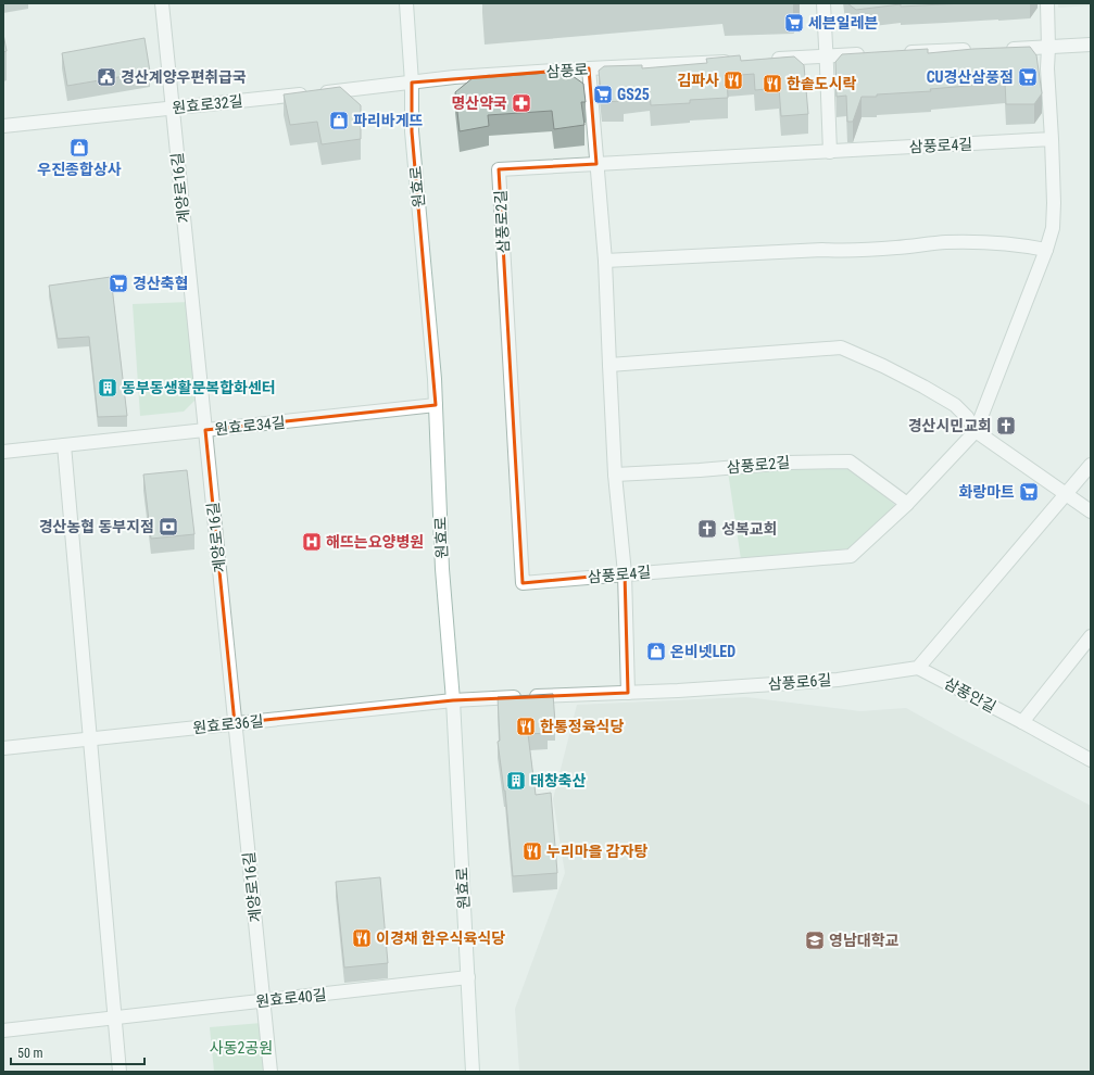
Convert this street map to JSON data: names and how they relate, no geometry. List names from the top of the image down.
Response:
{
  "streets": {
    "street": [
      "삼풍로",
      "원효로32길",
      "삼풍로4길",
      "원효로",
      "계양로16길",
      "삼풍로2길",
      "원효로34길",
      "삼풍로6길",
      "삼풍안길",
      "원효로36길",
      "원효로40길"
    ]
  },
  "crossings": [
    ["삼풍로", "원효로32길"],
    ["삼풍로", "원효로"],
    ["원효로32길", "원효로"],
    ["원효로32길", "계양로16길"],
    ["삼풍로4길", "삼풍로2길"],
    ["원효로", "원효로34길"],
    ["원효로", "삼풍로6길"],
    ["원효로", "원효로36길"],
    ["원효로", "원효로40길"],
    ["계양로16길", "원효로34길"],
    ["계양로16길", "원효로36길"],
    ["계양로16길", "원효로40길"],
    ["삼풍로6길", "삼풍안길"],
    ["삼풍로6길", "원효로36길"]
  ],
  "parks": ["사동2공원"],
  "places": {
    "supermarket": [
      "세븐일레븐",
      "CU경산삼풍점",
      "GS25",
      "경산축협",
      "화랑마트"
    ],
    "public building": ["경산계양우편취급국"],
    "restaurant": [
      "김파사",
      "한솥도시락",
      "한통정육식당",
      "누리마을 감자탕",
      "이경채 한우식육식당"
    ],
    "pharmacy": ["명산약국"],
    "shop": ["파리바게뜨", "우진종합상사", "온비넷LED"],
    "building": ["동부동생활문복합화센터", "태창축산"],
    "church": ["경산시민교회", "성복교회"],
    "bank": ["경산농협 동부지점"],
    "hospital": ["해뜨는요양병원"],
    "school or university": ["영남대학교"]
  },
  "scale_bar": "50 m"
}
